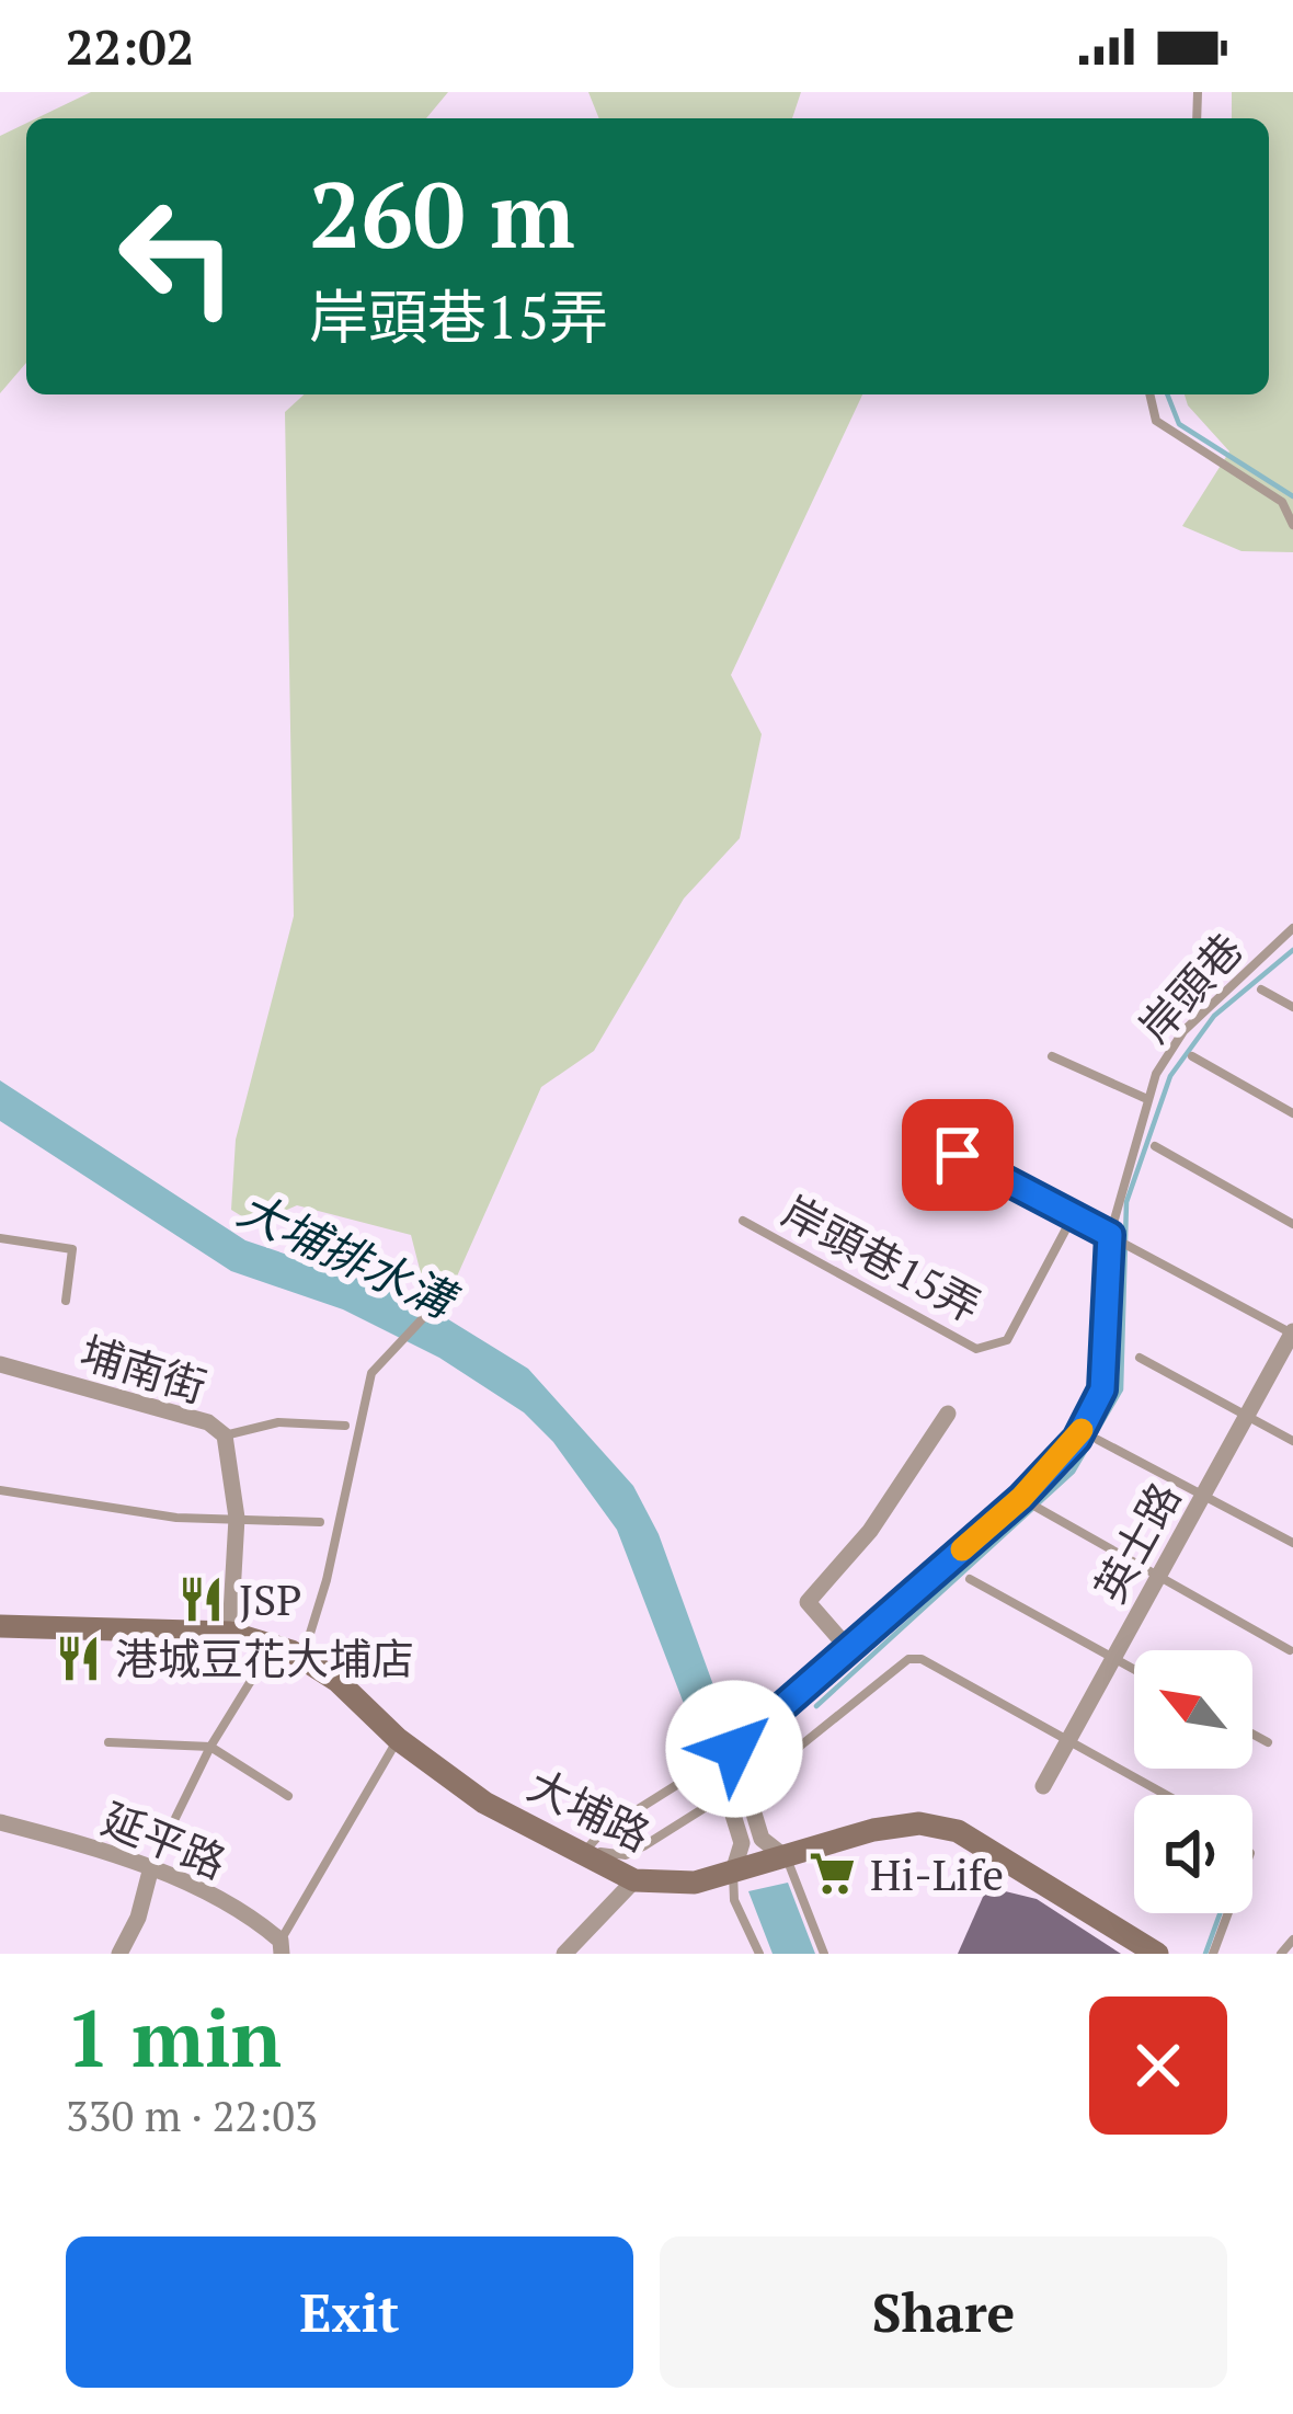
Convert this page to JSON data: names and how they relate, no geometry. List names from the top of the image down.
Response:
{
  "streets": {
    "main road": ["大埔路"],
    "street": ["埔南街", "英士路", "延平路"],
    "lane": ["岸頭巷", "岸頭巷15弄"]
  },
  "crossings": [
    ["埔南街", "大埔路"]
  ],
  "water": ["大埔排水溝"],
  "places": {
    "restaurant": ["JSP", "港城豆花大埔店"],
    "supermarket": ["Hi-Life"]
  },
  "north": "top left",
  "page": {
    "status": "22:02",
    "turn": ["260 m", "岸頭巷15弄"],
    "heading": ["1 min", "330 m · 22:03"],
    "buttons": ["Exit", "Share"]
  }
}
